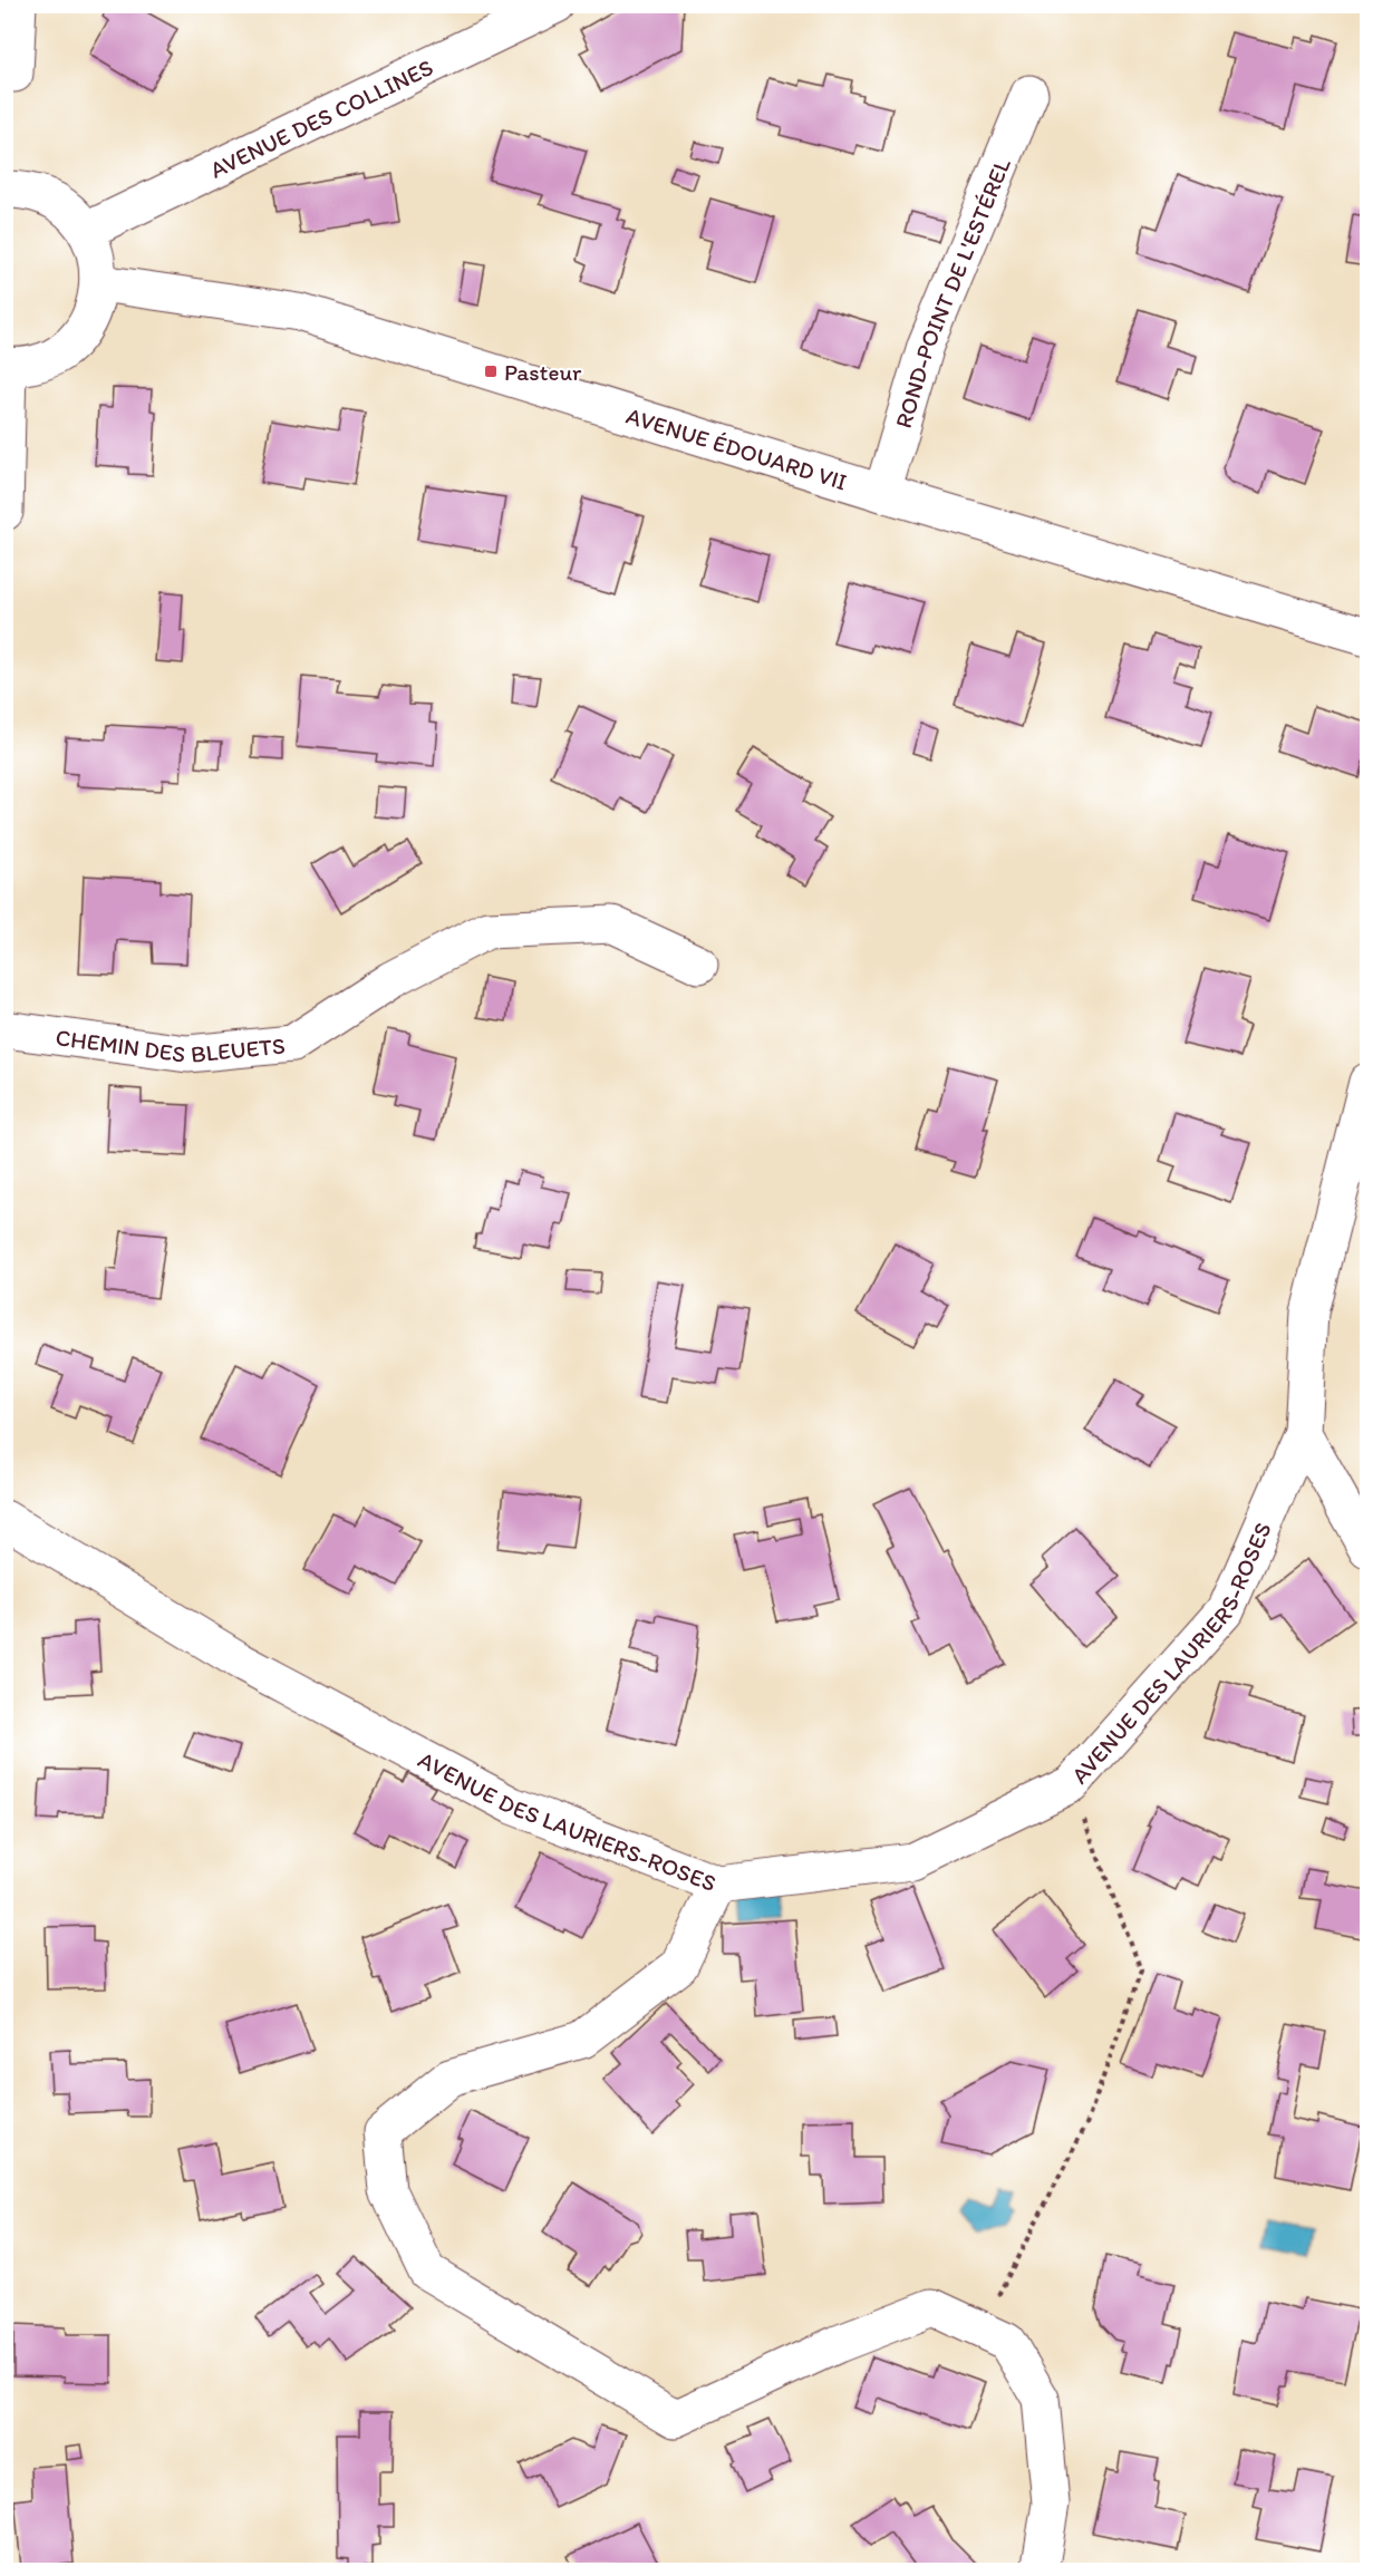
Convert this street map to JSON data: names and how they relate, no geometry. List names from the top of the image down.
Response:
{
  "streets": {
    "street": [
      "AVENUE DES COLLINES",
      "ROND-POINT DE L'ESTÉREL",
      "AVENUE ÉDOUARD VII",
      "CHEMIN DES BLEUETS",
      "AVENUE DES LAURIERS-ROSES"
    ]
  },
  "crossings": [
    ["ROND-POINT DE L'ESTÉREL", "AVENUE ÉDOUARD VII"]
  ],
  "places": {
    "transit": ["Pasteur"]
  }
}
